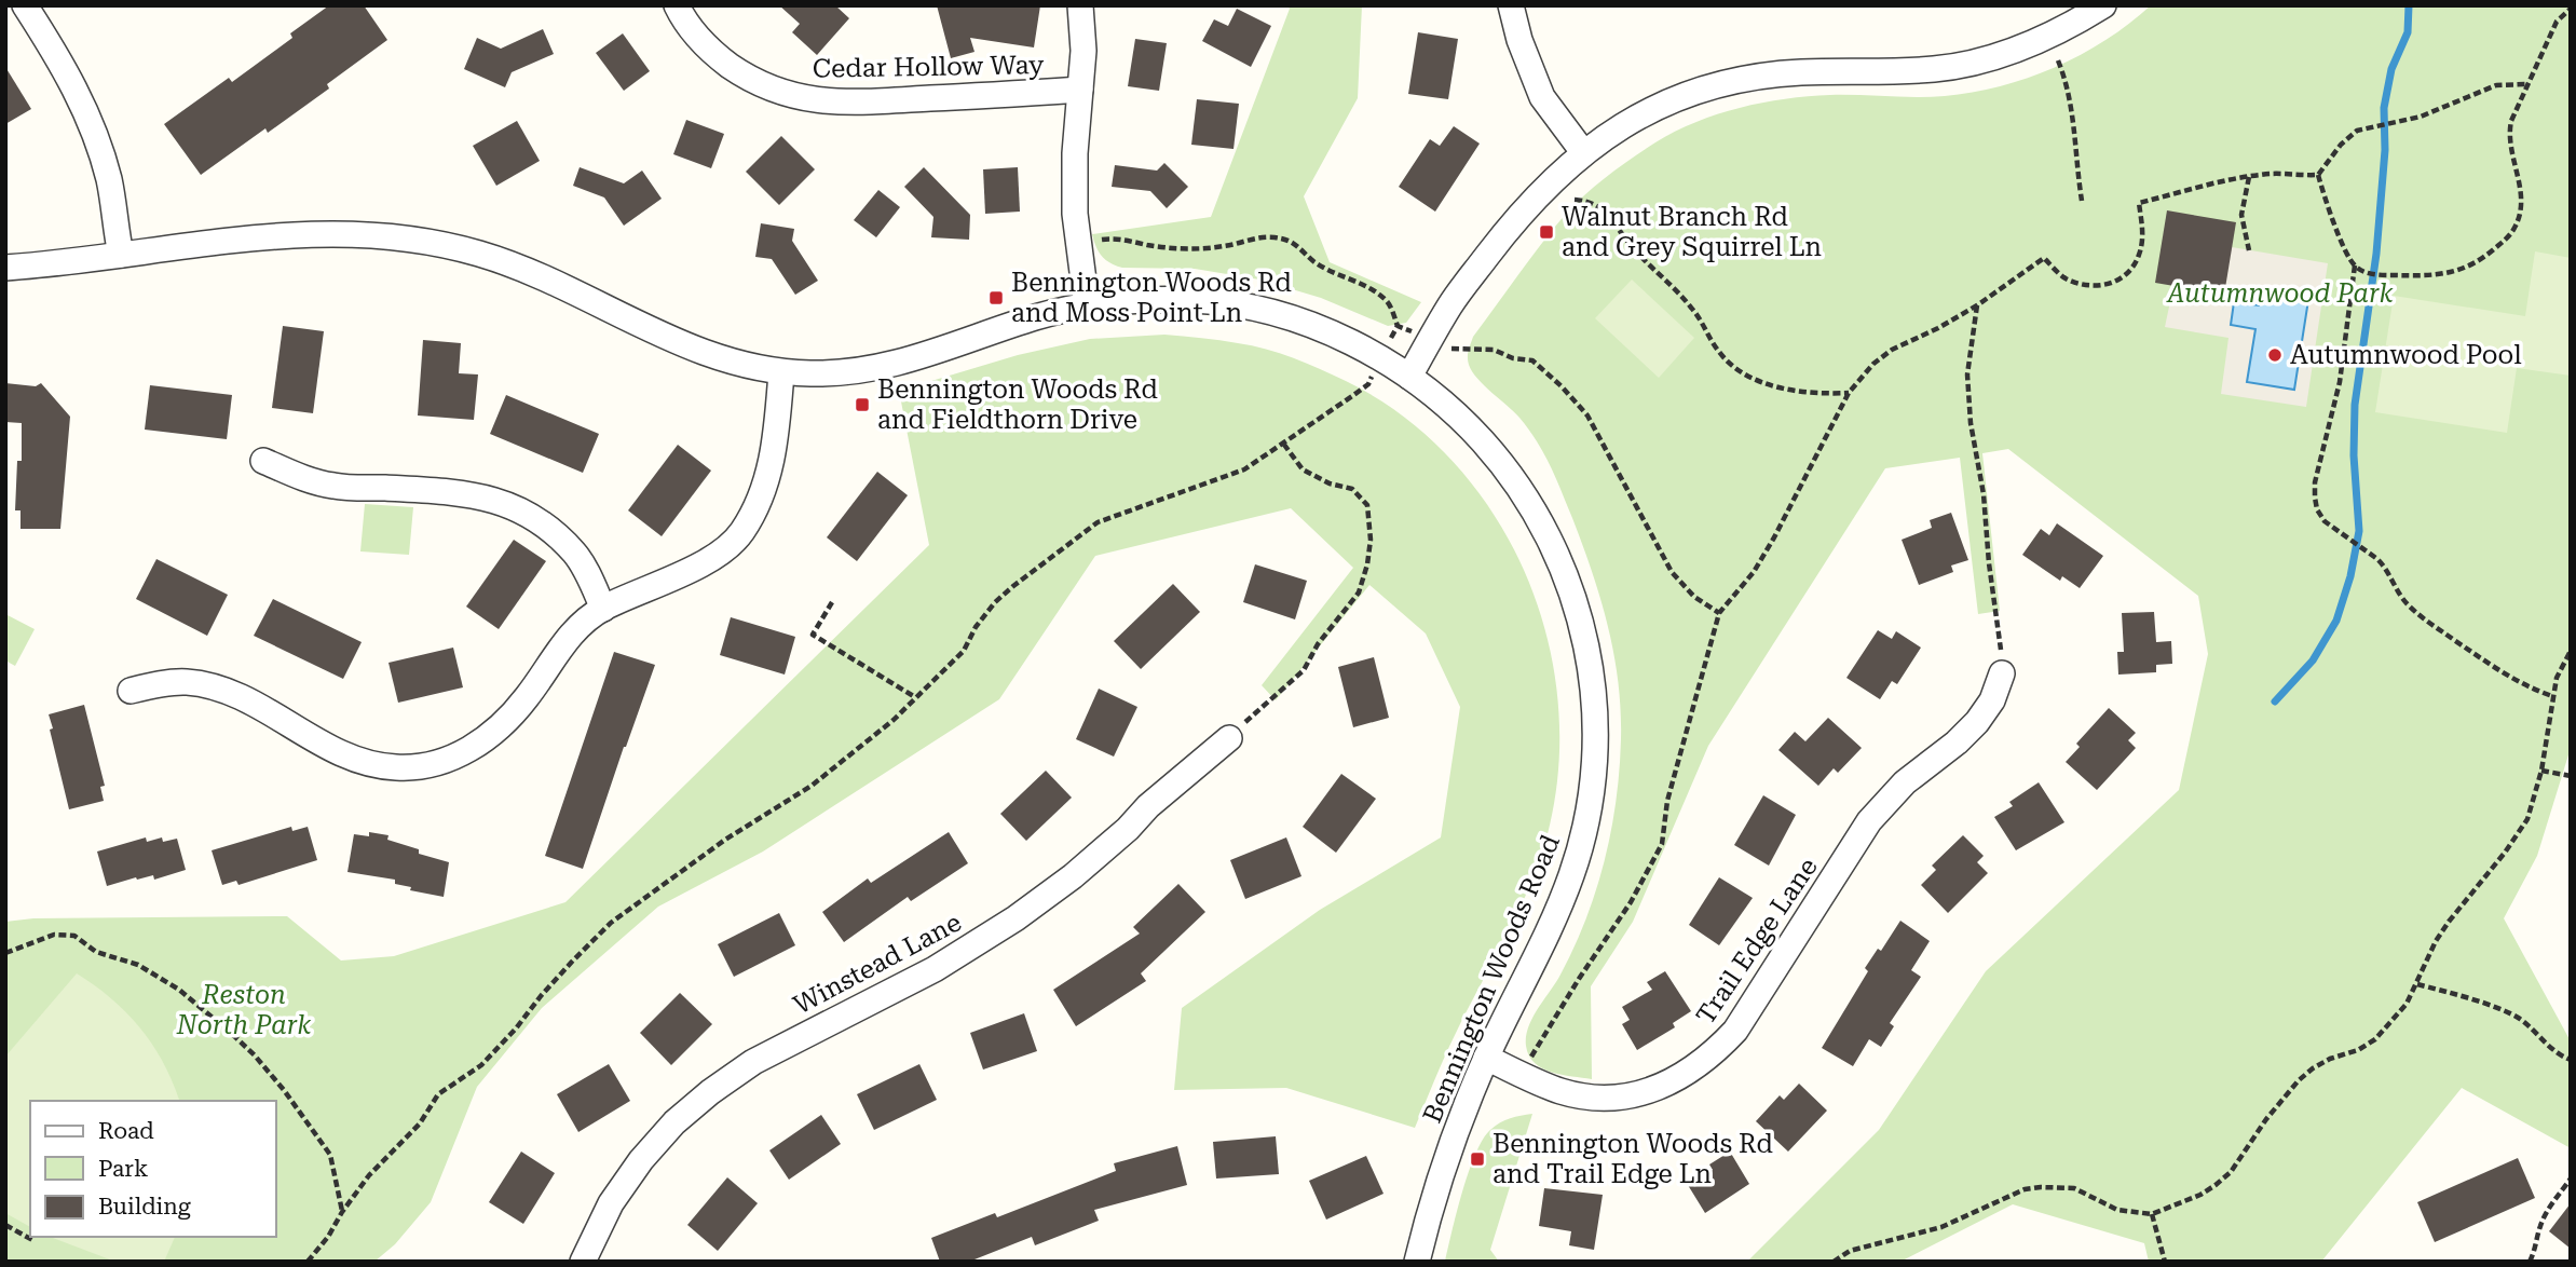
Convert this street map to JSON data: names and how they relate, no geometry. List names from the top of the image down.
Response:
{
  "streets": {
    "street": [
      "Cedar Hollow Way",
      "Trail Edge Lane",
      "Winstead Lane",
      "Bennington Woods Road"
    ]
  },
  "crossings": [
    ["Trail Edge Lane", "Bennington Woods Road"]
  ],
  "parks": ["Autumnwood Park", "Reston North Park"],
  "places": {
    "transit": [
      "Walnut Branch Rd and Grey Squirrel Ln",
      "Bennington Woods Rd and Moss Point Ln",
      "Bennington Woods Rd and Fieldthorn Drive",
      "Bennington Woods Rd and Trail Edge Ln"
    ],
    "other": ["Autumnwood Pool"]
  },
  "legend": ["Road", "Park", "Building"]
}
